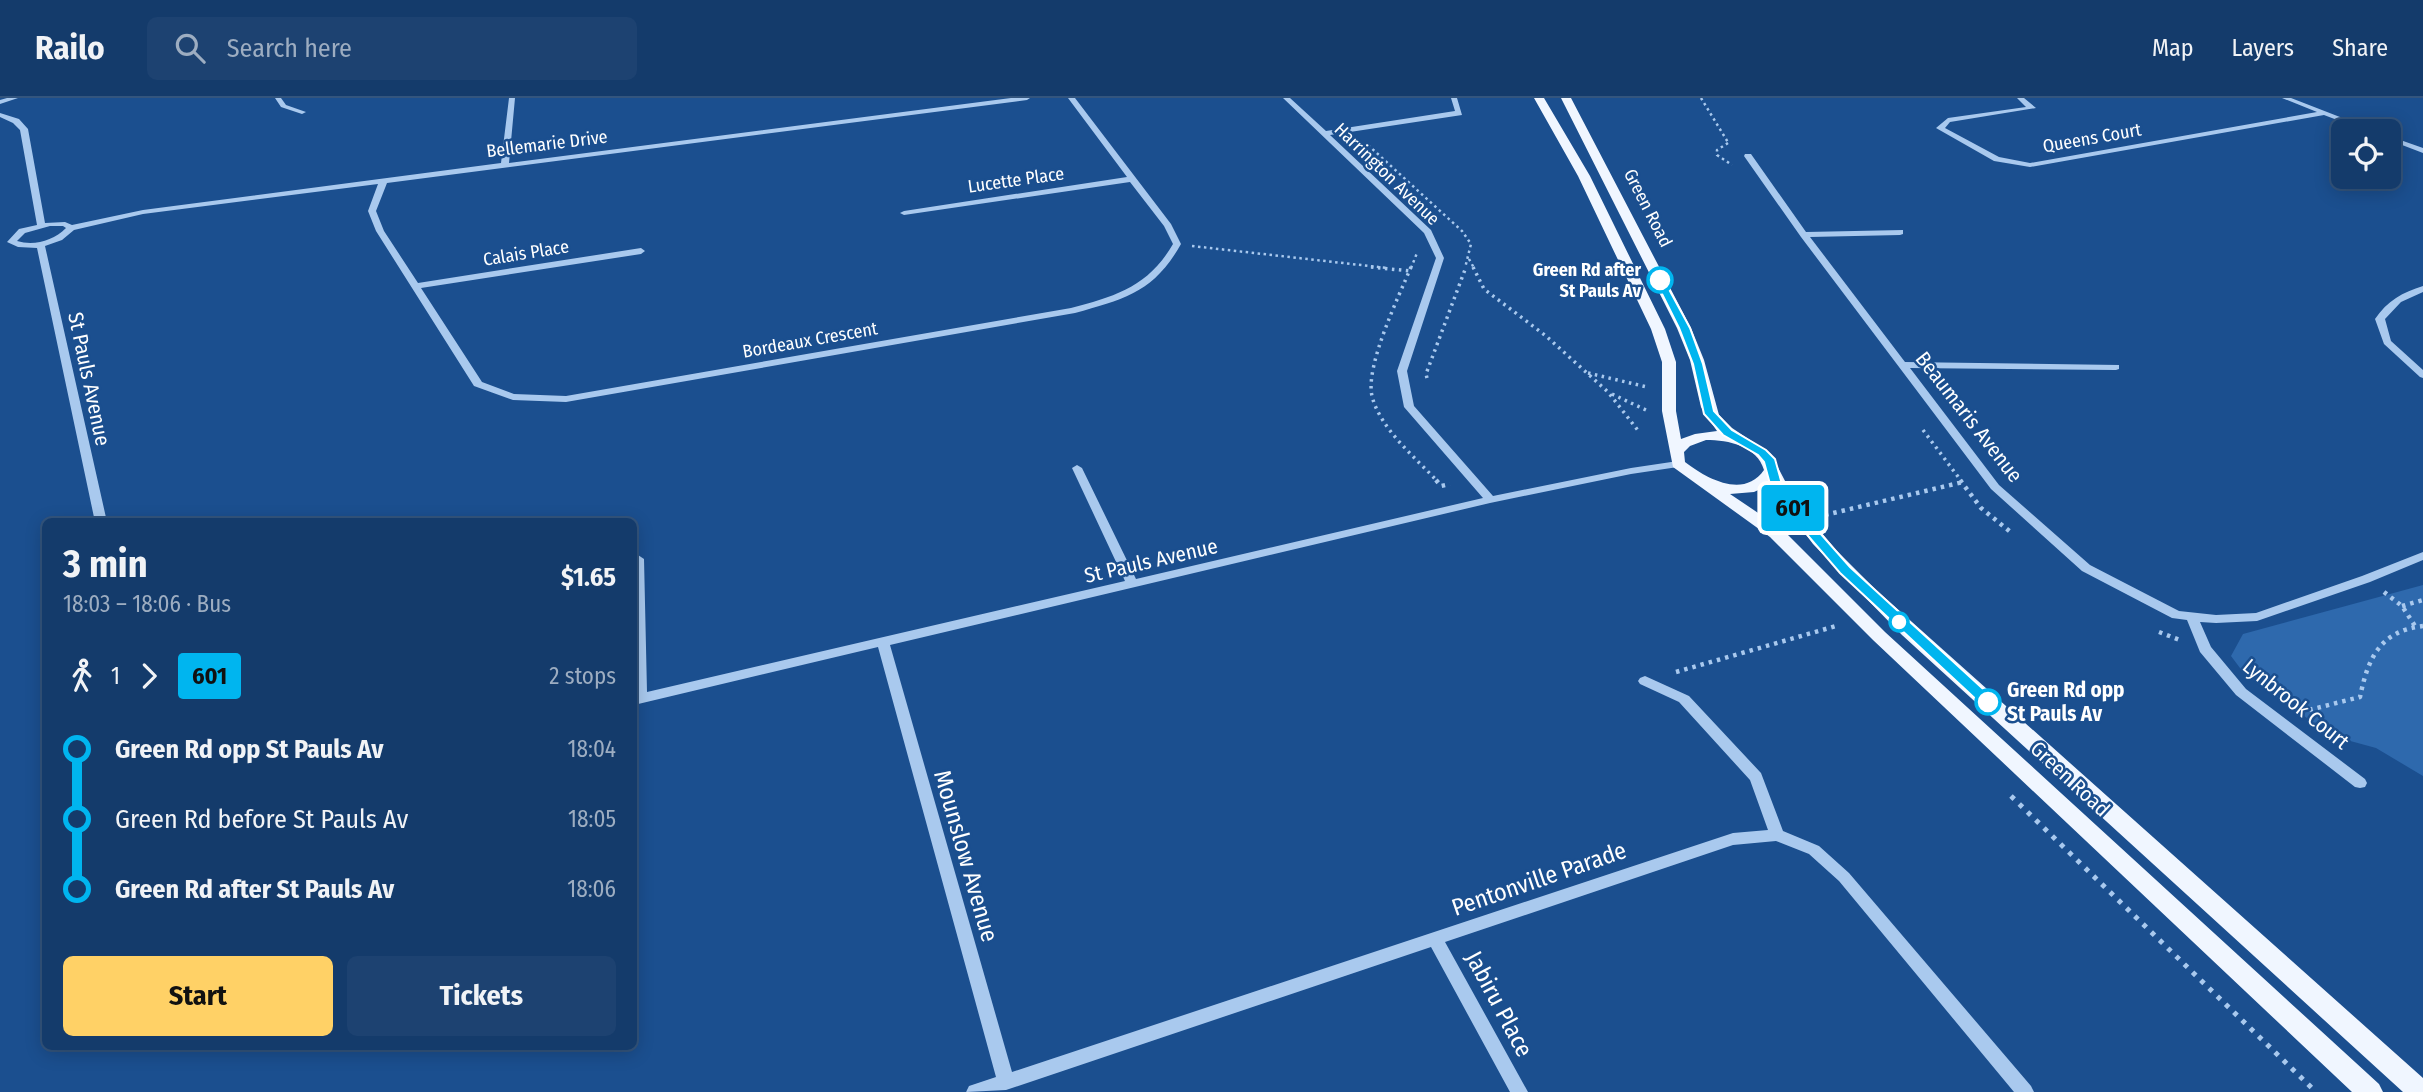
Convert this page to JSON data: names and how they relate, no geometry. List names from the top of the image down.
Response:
{
  "streets": {
    "main road": ["Green Road"],
    "street": [
      "Queens Court",
      "Bellemarie Drive",
      "Harrington Avenue",
      "Lucette Place",
      "Calais Place",
      "Bordeaux Crescent",
      "St Pauls Avenue",
      "Beaumaris Avenue",
      "Lynbrook Court",
      "Mounslow Avenue",
      "Pentonville Parade",
      "Jabiru Place"
    ]
  },
  "crossings": [
    ["Bellemarie Drive", "Bordeaux Crescent"],
    ["Harrington Avenue", "St Pauls Avenue"],
    ["Green Road", "St Pauls Avenue"],
    ["Calais Place", "Bordeaux Crescent"],
    ["St Pauls Avenue", "Mounslow Avenue"],
    ["Beaumaris Avenue", "Lynbrook Court"],
    ["Mounslow Avenue", "Pentonville Parade"],
    ["Pentonville Parade", "Jabiru Place"]
  ],
  "places": ["Green Rd after St Pauls Av", "Green Rd opp St Pauls Av"],
  "lines": ["bus line 601"],
  "page": {
    "header": "Railo",
    "search": "Search here",
    "nav": ["Map", "Layers", "Share"],
    "on_map": "601",
    "heading": ["3 min", "18:03 – 18:06 · Bus", "$1.65"],
    "legs": ["1", "601", "2 stops"],
    "list": [
      {
        "name": "Green Rd opp St Pauls Av",
        "value": "18:04"
      },
      {
        "name": "Green Rd before St Pauls Av",
        "value": "18:05"
      },
      {
        "name": "Green Rd after St Pauls Av",
        "value": "18:06"
      }
    ],
    "buttons": ["Start", "Tickets"]
  }
}
